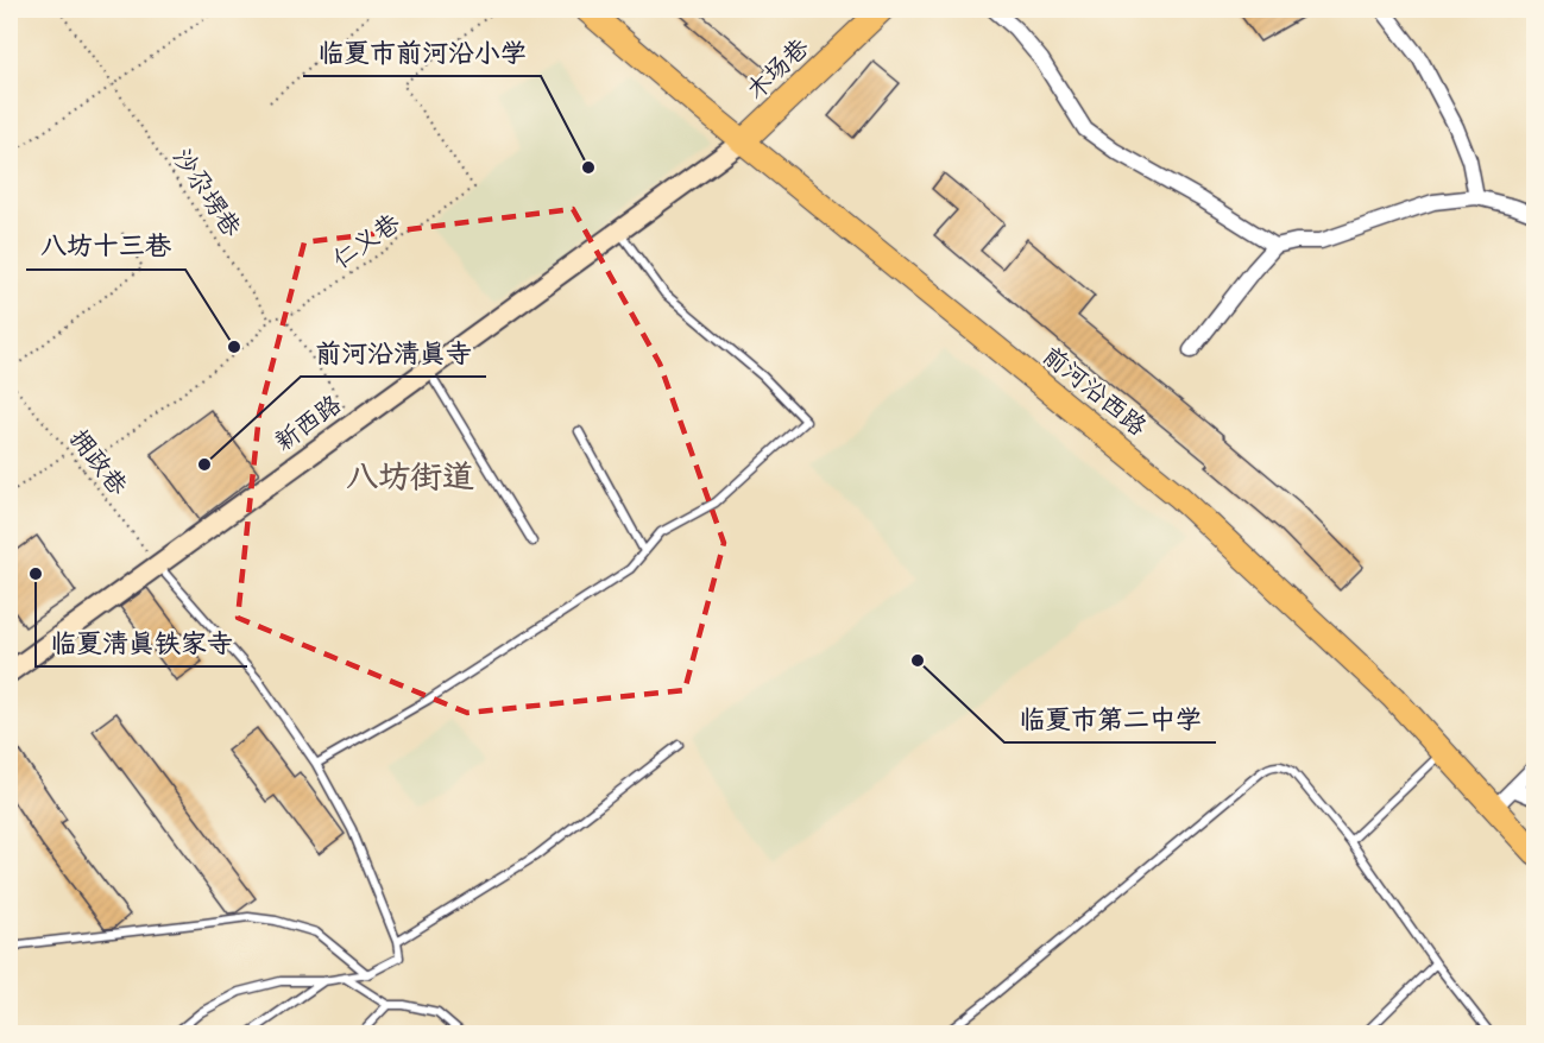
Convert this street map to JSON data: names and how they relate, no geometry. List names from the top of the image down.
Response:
{
  "streets": {
    "main road": ["木场巷", "前河沿西路", "新西路"],
    "path": ["沙尕塄巷", "仁义巷", "拥政巷"]
  },
  "crossings": [
    ["木场巷", "前河沿西路"],
    ["木场巷", "新西路"],
    ["沙尕塄巷", "仁义巷"],
    ["前河沿西路", "新西路"],
    ["新西路", "拥政巷"]
  ],
  "districts": ["八坊街道"],
  "places": [
    "临夏市前河沿小学",
    "八坊十三巷",
    "前河沿清真寺",
    "临夏清真铁家寺",
    "临夏市第二中学"
  ]
}
